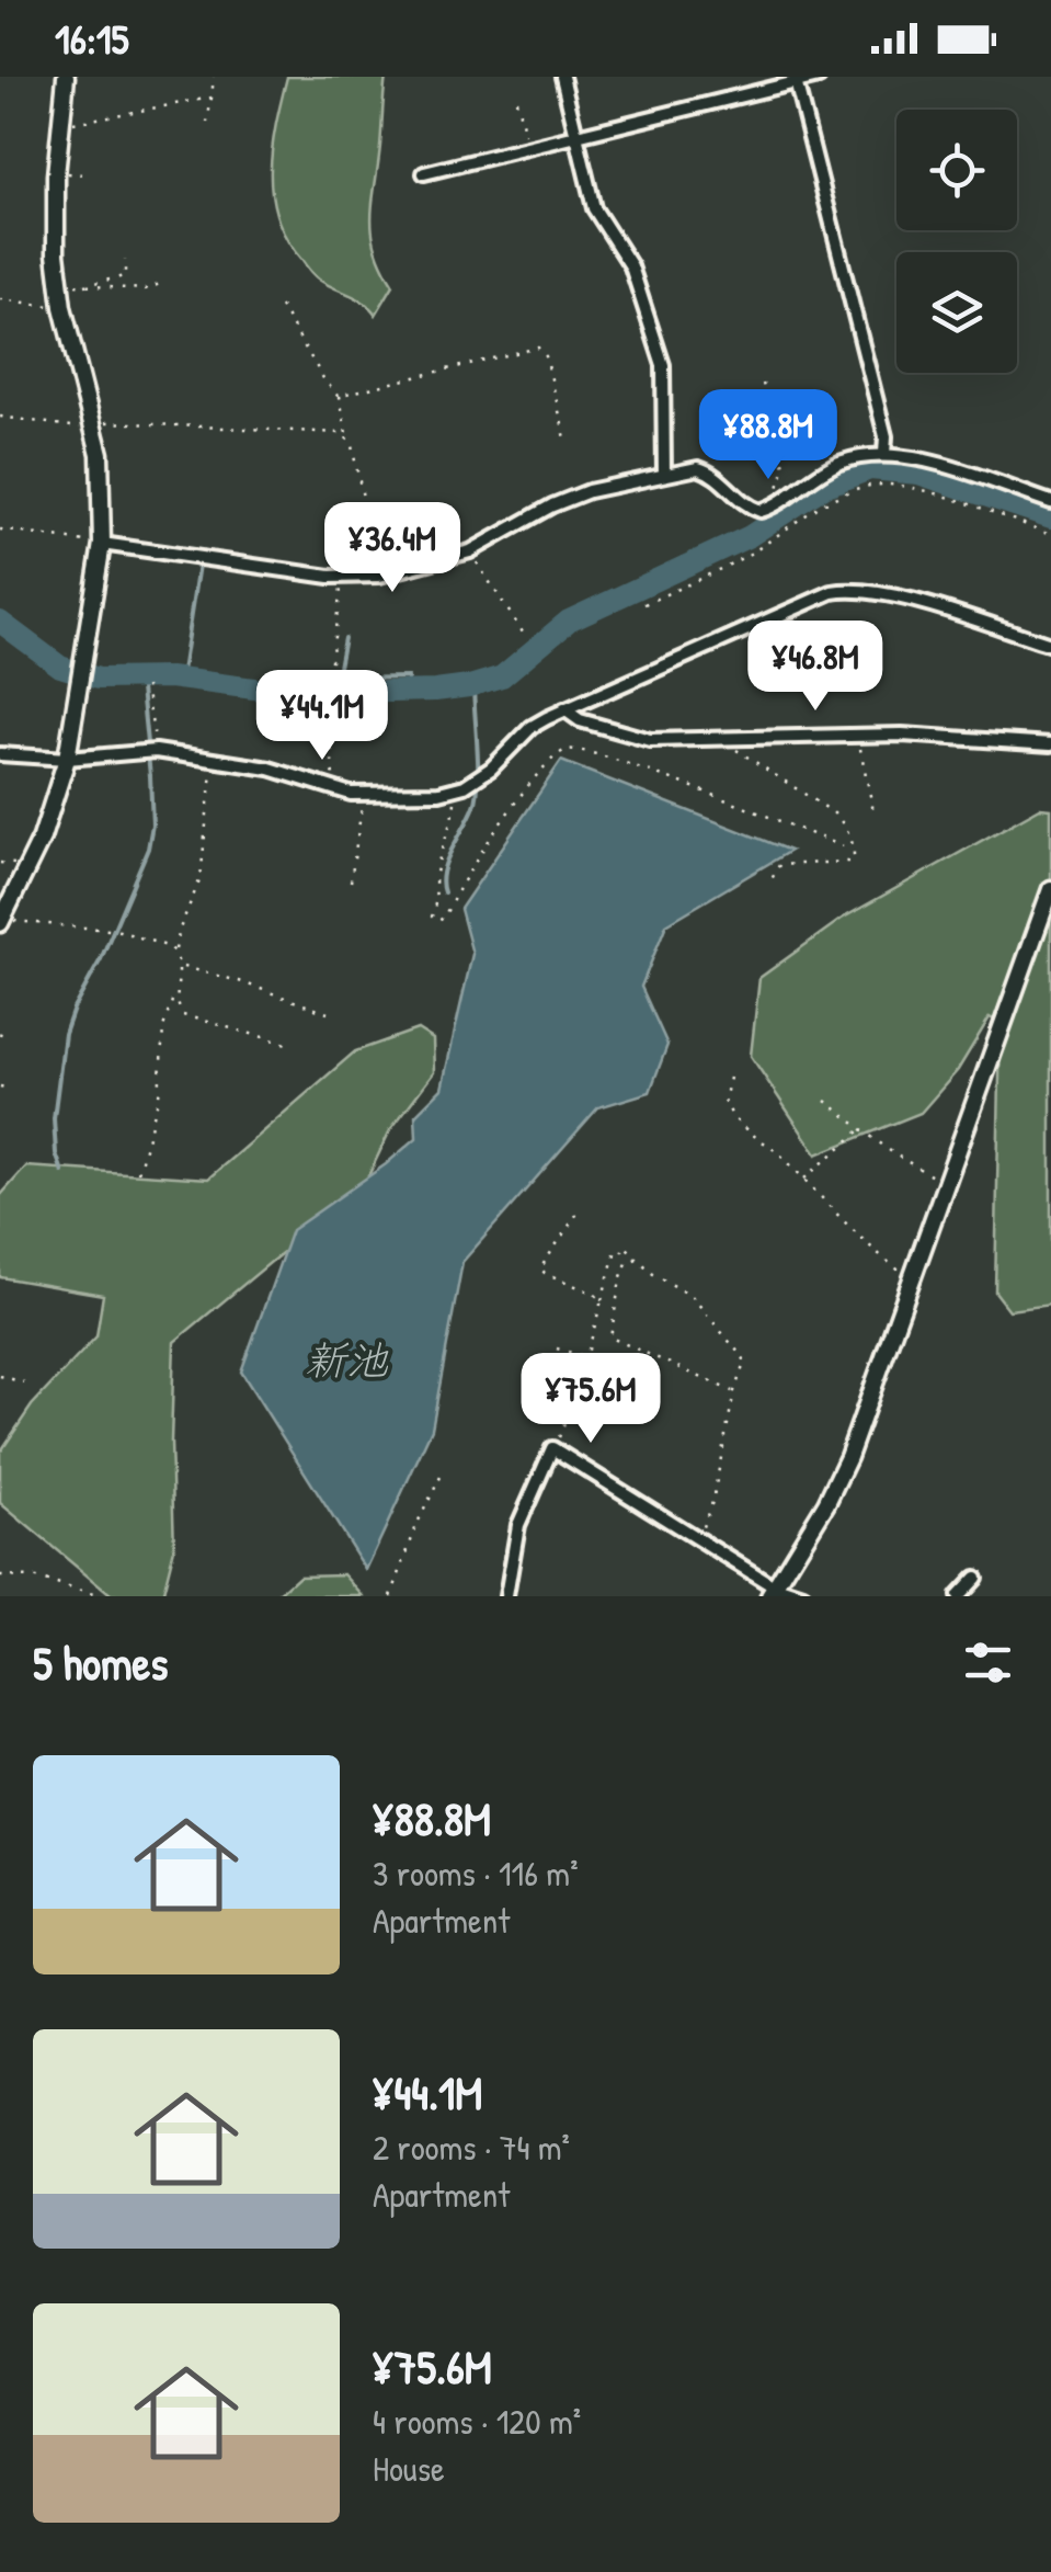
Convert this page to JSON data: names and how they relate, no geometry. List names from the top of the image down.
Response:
{
  "water": ["新池"],
  "page": {
    "status": "16:15",
    "price": [
      "¥88.8M",
      "¥36.4M",
      "¥46.8M",
      "¥44.1M",
      "¥75.6M"
    ],
    "heading": "5 homes",
    "list": [
      {
        "name": "¥88.8M",
        "note": "3 rooms · 116 m² · Apartment"
      },
      {
        "name": "¥44.1M",
        "note": "2 rooms · 74 m² · Apartment"
      },
      {
        "name": "¥75.6M",
        "note": "4 rooms · 120 m² · House"
      }
    ]
  }
}
